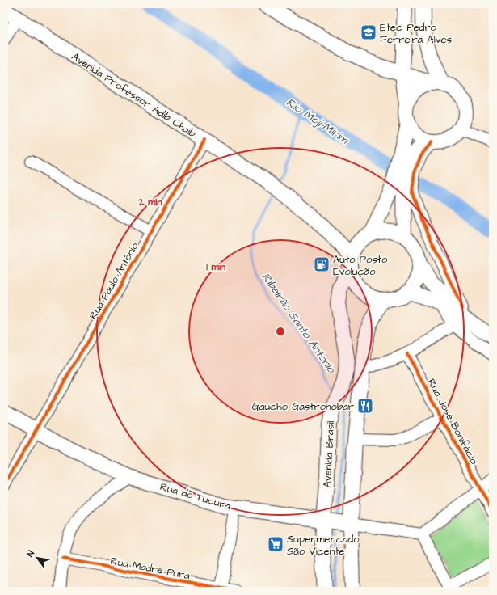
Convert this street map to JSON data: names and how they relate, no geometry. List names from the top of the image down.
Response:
{
  "streets": {
    "main road": ["Avenida Professor Adib Chaib", "Avenida Brasil", "Rua do Tucura"],
    "street": ["Rua Paulo Antônio", "Rua José Bonifácio", "Rua Madre Pura"]
  },
  "crossings": [
    ["Avenida Professor Adib Chaib", "Rua Paulo Antônio"],
    ["Avenida Professor Adib Chaib", "Avenida Brasil"],
    ["Rua Paulo Antônio", "Rua do Tucura"],
    ["Avenida Brasil", "Rua do Tucura"]
  ],
  "water": ["Rio Moji-Mirim", "Ribeirão Santo Antonio"],
  "places": {
    "school or university": ["Etec Pedro Ferreira Alves"],
    "fuel station": ["Auto Posto Evolução"],
    "restaurant": ["Gaúcho Gastronobar"],
    "supermarket": ["Supermercado São Vicente"]
  },
  "north": "top left",
  "rings": ["2 min", "1 min"]
}
